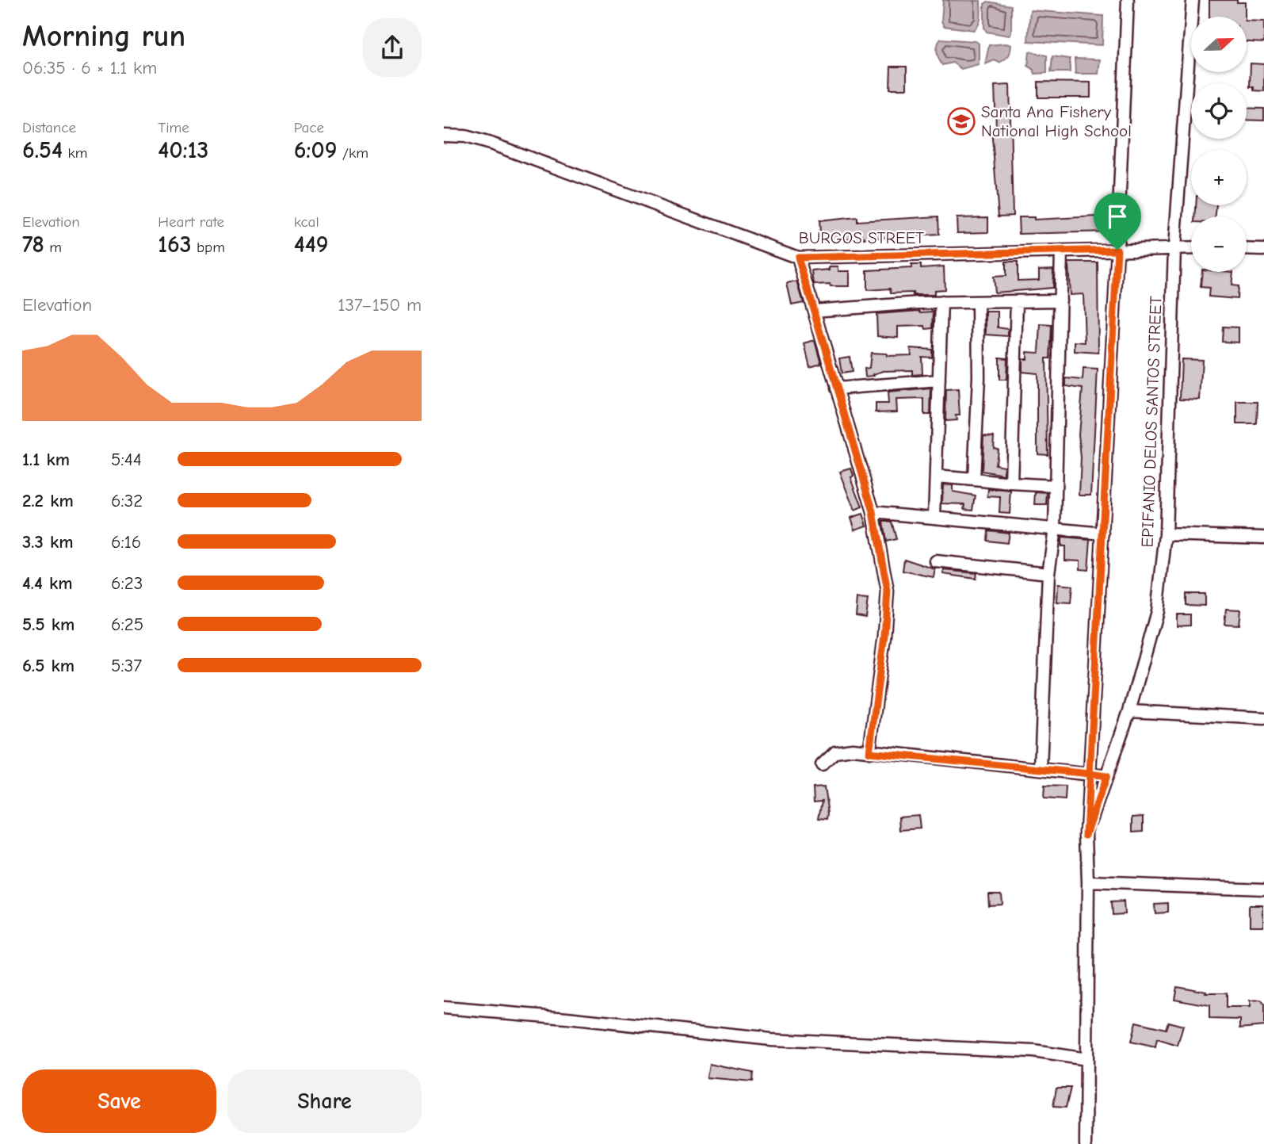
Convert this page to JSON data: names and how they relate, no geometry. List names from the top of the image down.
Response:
{
  "streets": {
    "street": ["BURGOS STREET", "EPIFANIO DELOS SANTOS STREET"]
  },
  "crossings": [
    ["BURGOS STREET", "EPIFANIO DELOS SANTOS STREET"]
  ],
  "places": {
    "school or university": ["Santa Ana Fishery National High School"]
  },
  "north": "right",
  "page": {
    "heading": ["Morning run", "06:35 · 6 × 1.1 km"],
    "map_buttons": ["+", "−"],
    "stats": [
      ["Distance", "6.54 km"],
      ["Time", "40:13"],
      ["Pace", "6:09 /km"],
      ["Elevation", "78 m"],
      ["Heart rate", "163 bpm"],
      ["kcal", "449"]
    ],
    "chart": ["Elevation", "137–150 m"],
    "list": [
      {
        "name": "1.1 km",
        "note": "5:44"
      },
      {
        "name": "2.2 km",
        "note": "6:32"
      },
      {
        "name": "3.3 km",
        "note": "6:16"
      },
      {
        "name": "4.4 km",
        "note": "6:23"
      },
      {
        "name": "5.5 km",
        "note": "6:25"
      },
      {
        "name": "6.5 km",
        "note": "5:37"
      }
    ],
    "buttons": ["Save", "Share"]
  }
}
